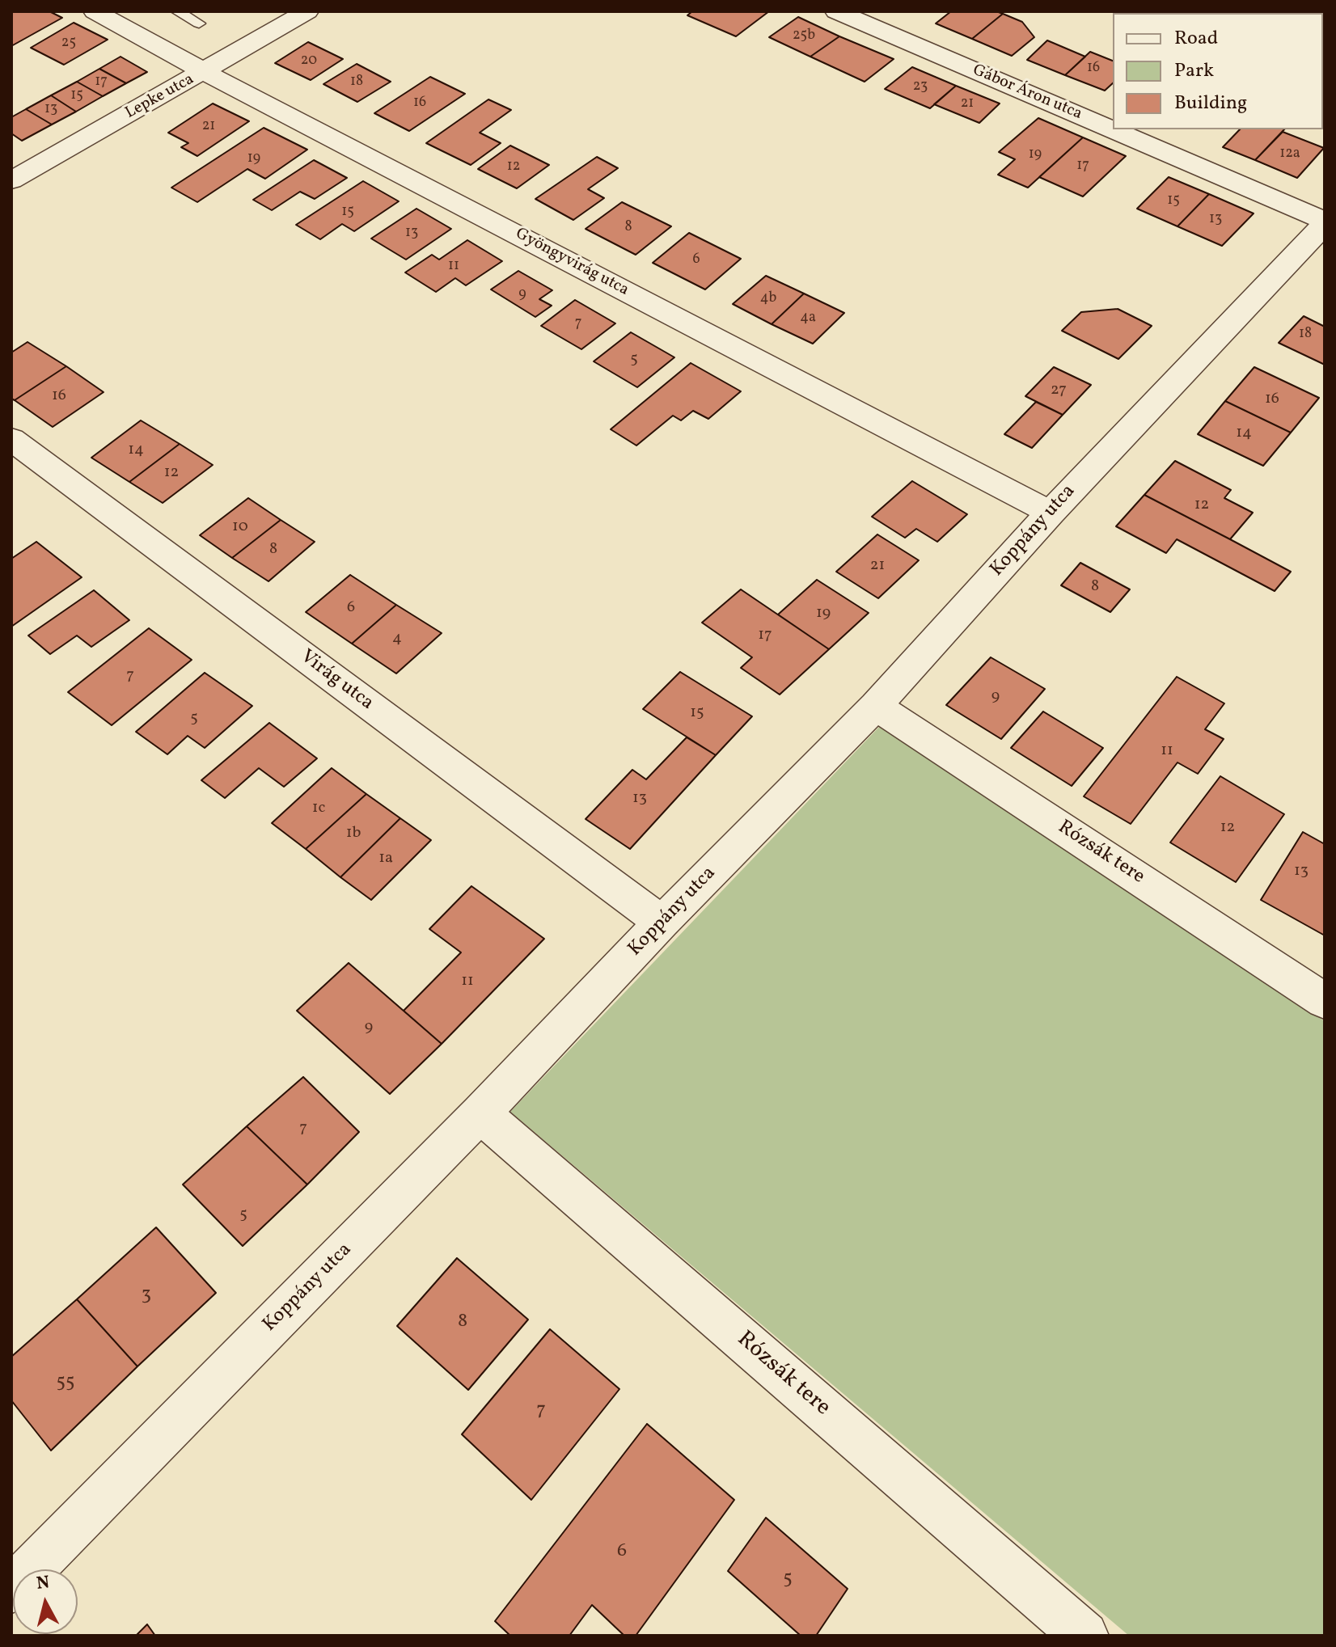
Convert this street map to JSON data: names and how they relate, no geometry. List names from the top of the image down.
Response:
{
  "streets": {
    "street": [
      "Gábor Áron utca",
      "Lepke utca",
      "Gyöngyvirág utca",
      "Koppány utca",
      "Virág utca",
      "Rózsák tere"
    ]
  },
  "crossings": [
    ["Gábor Áron utca", "Koppány utca"],
    ["Lepke utca", "Gyöngyvirág utca"],
    ["Gyöngyvirág utca", "Koppány utca"],
    ["Koppány utca", "Virág utca"],
    ["Koppány utca", "Rózsák tere"]
  ],
  "house_numbers": [
    "25b",
    "25",
    "20",
    "16",
    "17",
    "18",
    "23",
    "15",
    "16",
    "21",
    "13",
    "21",
    "12a",
    "19",
    "19",
    "17",
    "12",
    "15",
    "15",
    "13",
    "8",
    "13",
    "6",
    "11",
    "9",
    "4b",
    "4a",
    "7",
    "18",
    "5",
    "27",
    "16",
    "16",
    "14",
    "14",
    "12",
    "12",
    "10",
    "8",
    "21",
    "8",
    "6",
    "19",
    "17",
    "4",
    "7",
    "9",
    "15",
    "5",
    "11",
    "13",
    "1c",
    "12",
    "1b",
    "1a",
    "13",
    "11",
    "9",
    "7",
    "5",
    "3",
    "8",
    "55",
    "7",
    "6",
    "5"
  ],
  "legend": ["Road", "Park", "Building"],
  "north": "top"
}
